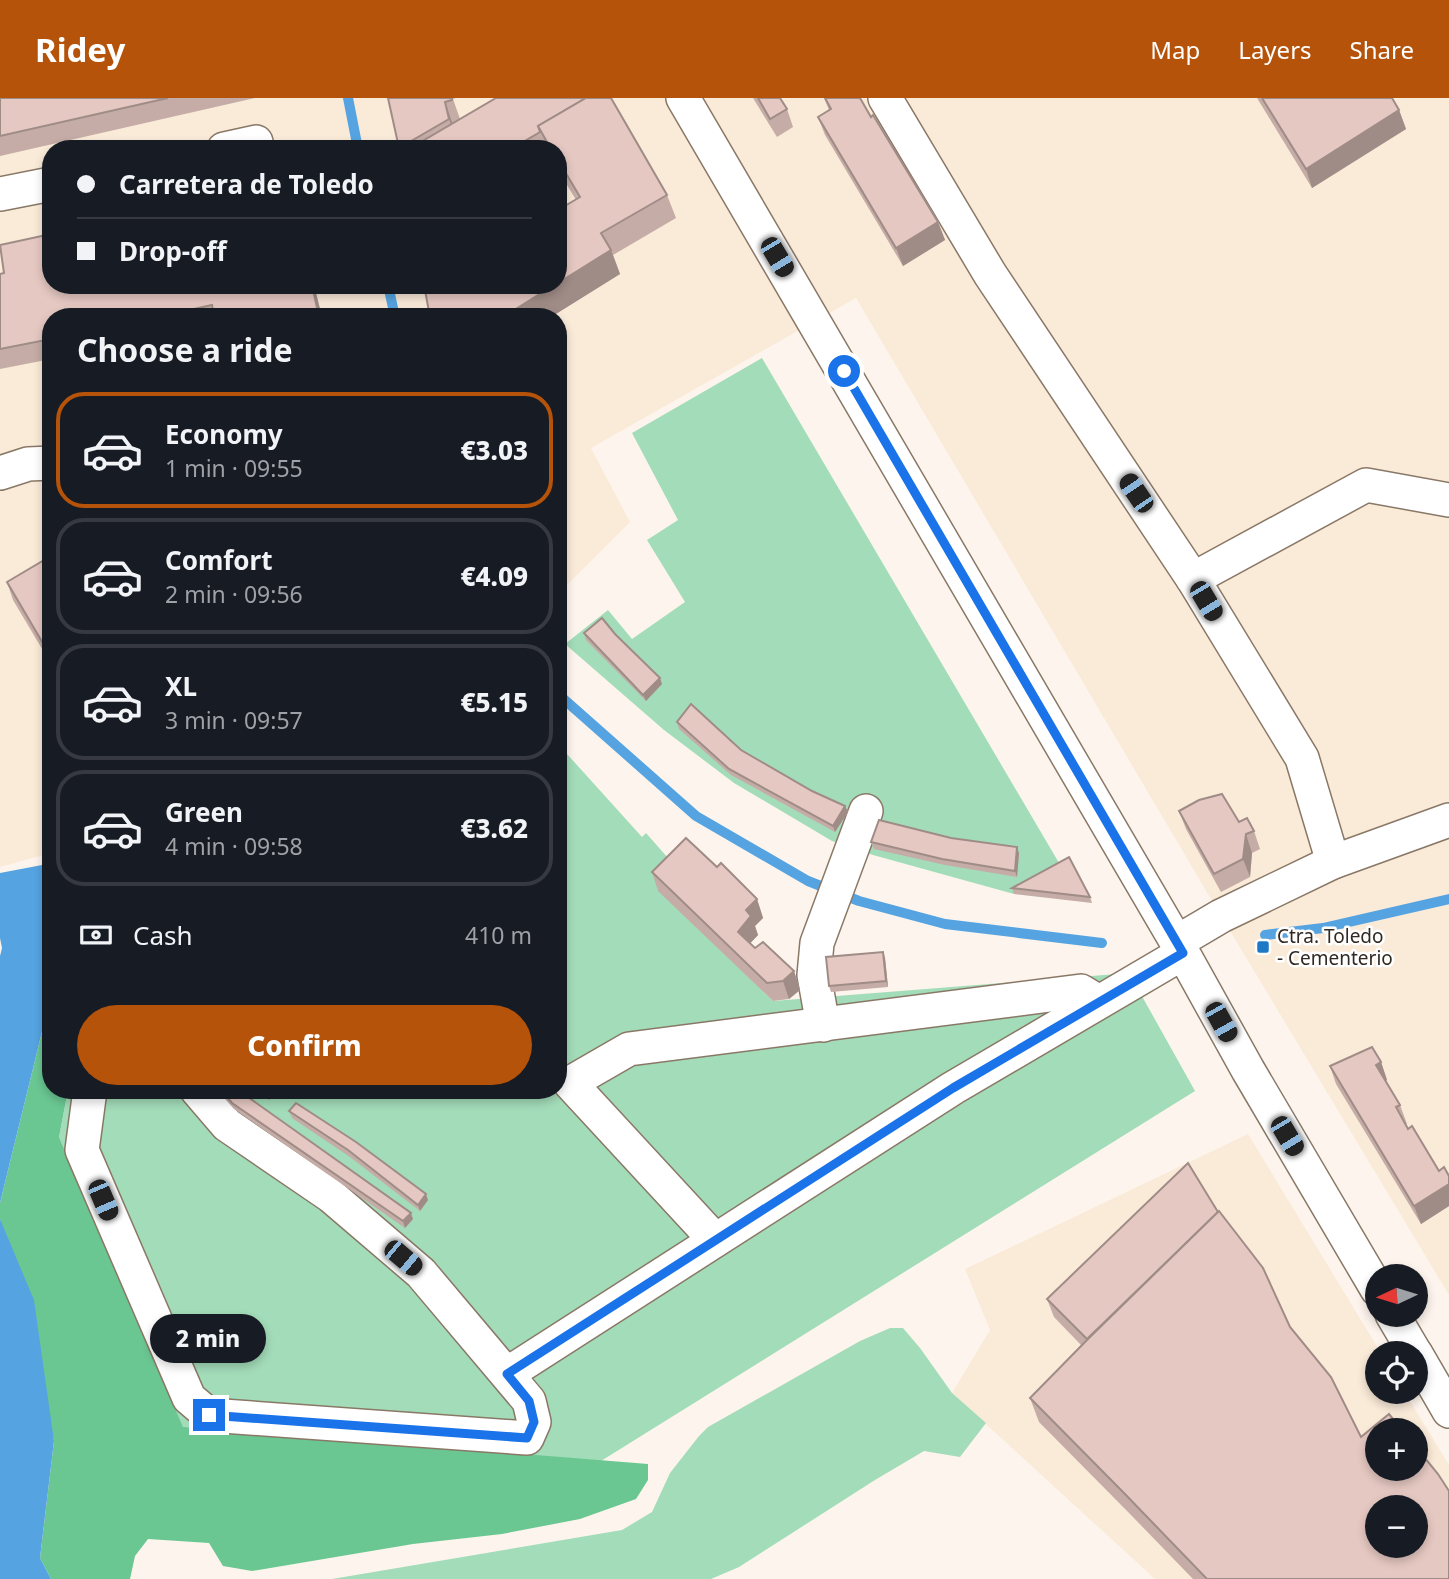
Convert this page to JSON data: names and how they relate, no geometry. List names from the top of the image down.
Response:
{
  "places": {
    "transit": ["Ctra. Toledo - Cementerio"]
  },
  "north": "left",
  "page": {
    "header": "Ridey",
    "nav": ["Map", "Layers", "Share"],
    "banner": ["Carretera de Toledo", "Drop-off"],
    "heading": "Choose a ride",
    "list": [
      {
        "name": "Economy",
        "note": "1 min · 09:55",
        "value": "€3.03"
      },
      {
        "name": "Comfort",
        "note": "2 min · 09:56",
        "value": "€4.09"
      },
      {
        "name": "XL",
        "note": "3 min · 09:57",
        "value": "€5.15"
      },
      {
        "name": "Green",
        "note": "4 min · 09:58",
        "value": "€3.62"
      }
    ],
    "pay": ["Cash", "410 m"],
    "buttons": "Confirm",
    "map_buttons": ["+", "−"],
    "bubble": "2 min"
  }
}
